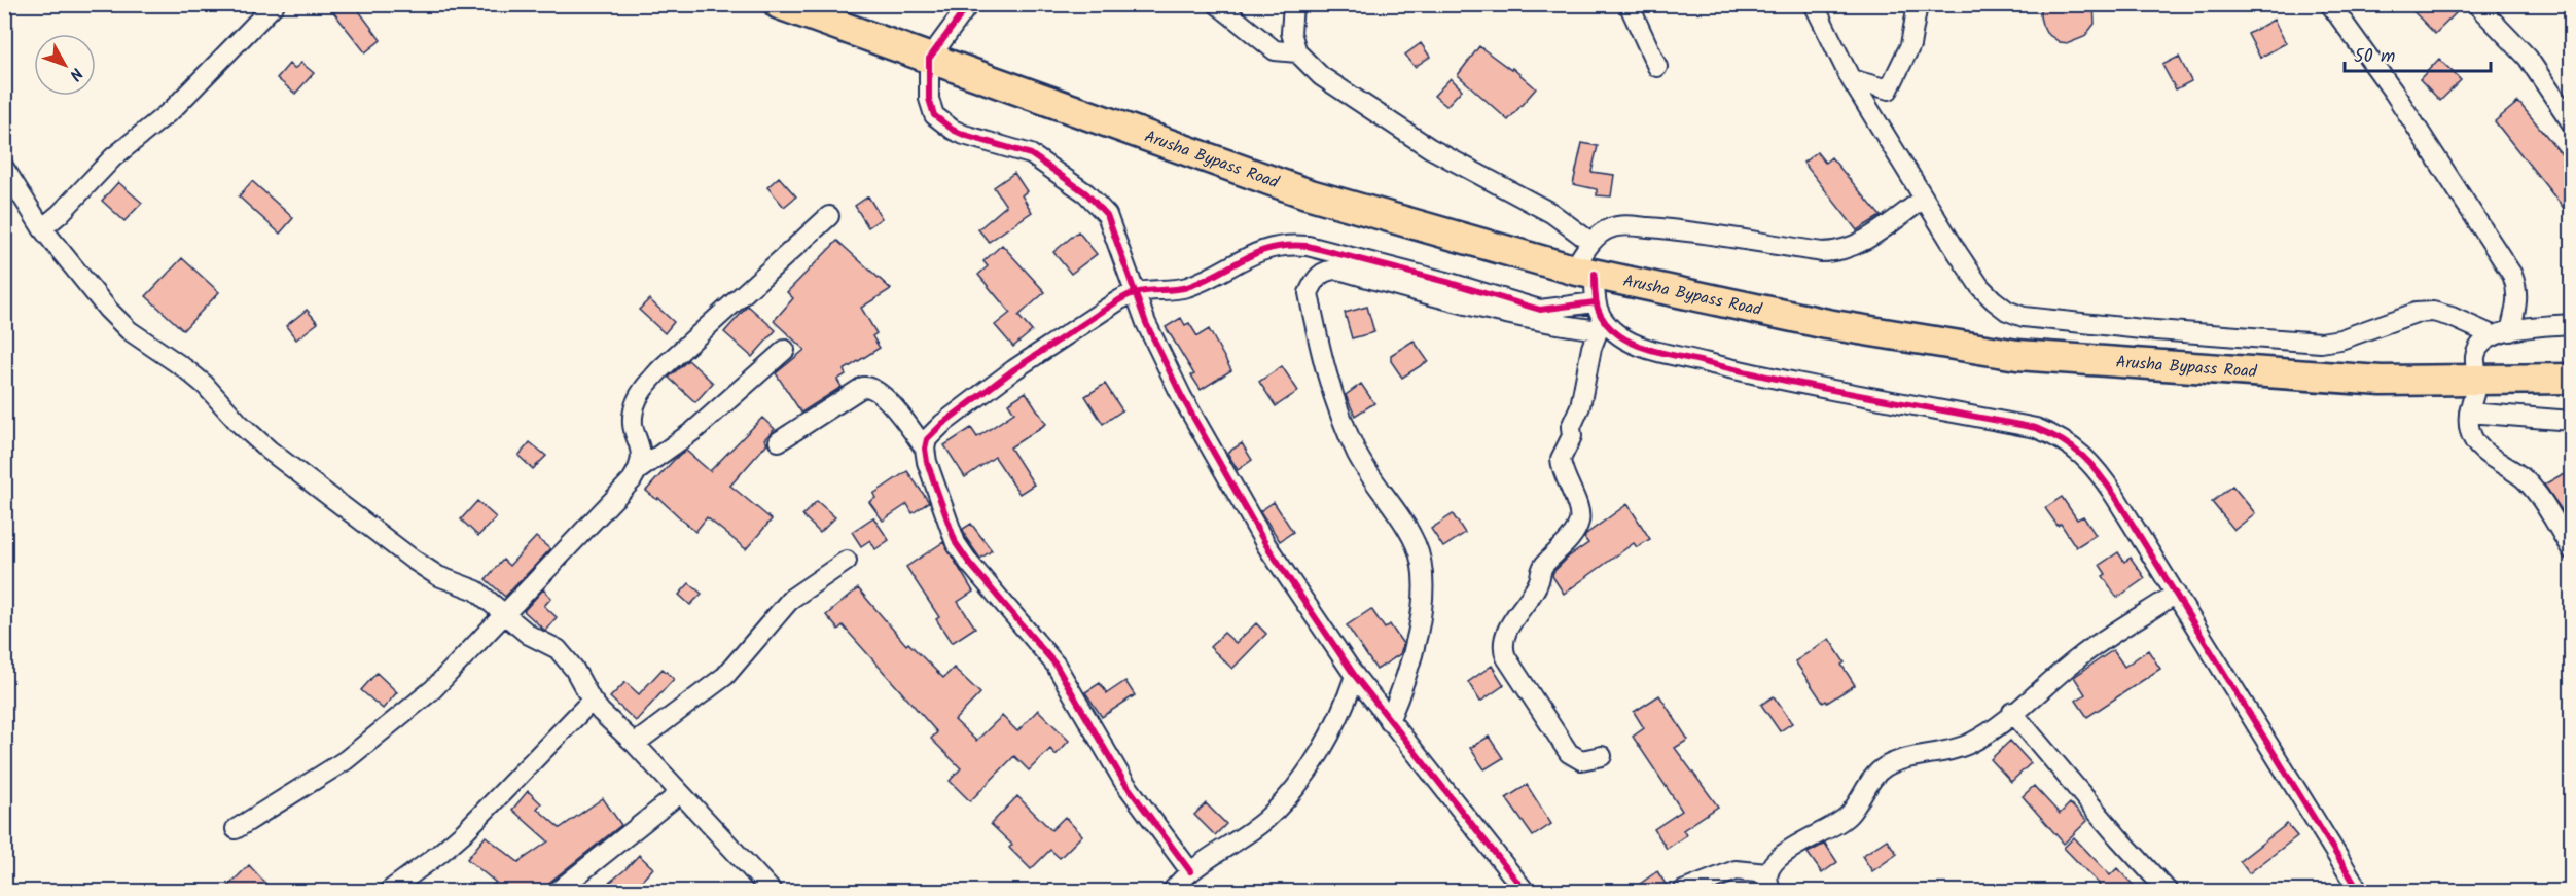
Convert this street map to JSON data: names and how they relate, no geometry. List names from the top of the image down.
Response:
{
  "streets": {
    "main road": ["Arusha Bypass Road"]
  },
  "scale_bar": "50 m",
  "north": "bottom right"
}
